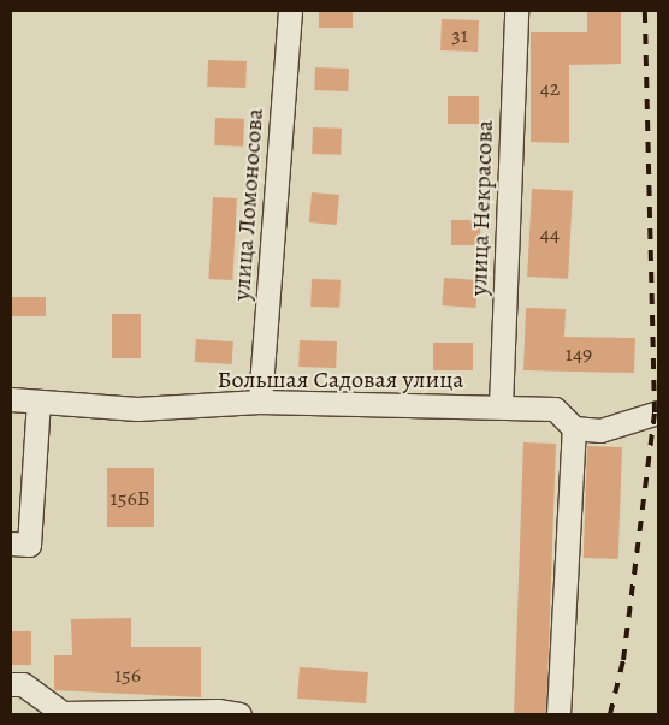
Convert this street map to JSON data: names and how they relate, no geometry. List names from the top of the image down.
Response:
{
  "streets": {
    "street": ["улица Ломоносова", "улица Некрасова", "Большая Садовая улица"]
  },
  "crossings": [
    ["улица Ломоносова", "Большая Садовая улица"],
    ["улица Некрасова", "Большая Садовая улица"]
  ],
  "house_numbers": [
    "31",
    "42",
    "44",
    "149",
    "156Б",
    "156"
  ]
}
